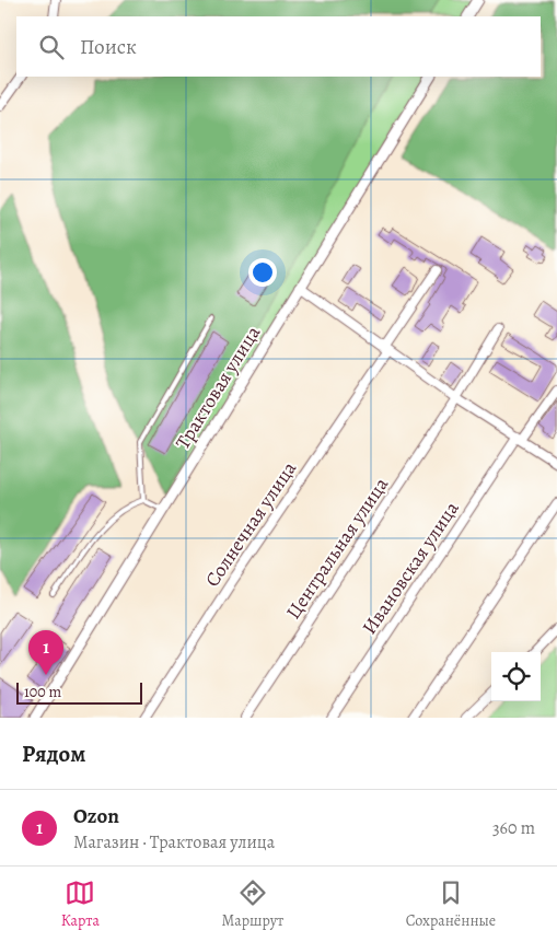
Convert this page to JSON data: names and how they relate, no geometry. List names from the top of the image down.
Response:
{
  "streets": {
    "street": [
      "Трактовая улица",
      "Солнечная улица",
      "Центральная улица",
      "Ивановская улица"
    ]
  },
  "scale_bar": "100 m",
  "page": {
    "search": "Поиск",
    "pins": "1",
    "scale": "100 m",
    "heading": "Рядом",
    "list": [
      {
        "mark": "1",
        "name": "Ozon",
        "note": "Магазин · Трактовая улица",
        "value": "360 m"
      }
    ],
    "nav": ["Карта", "Маршрут", "Сохранённые"]
  }
}
